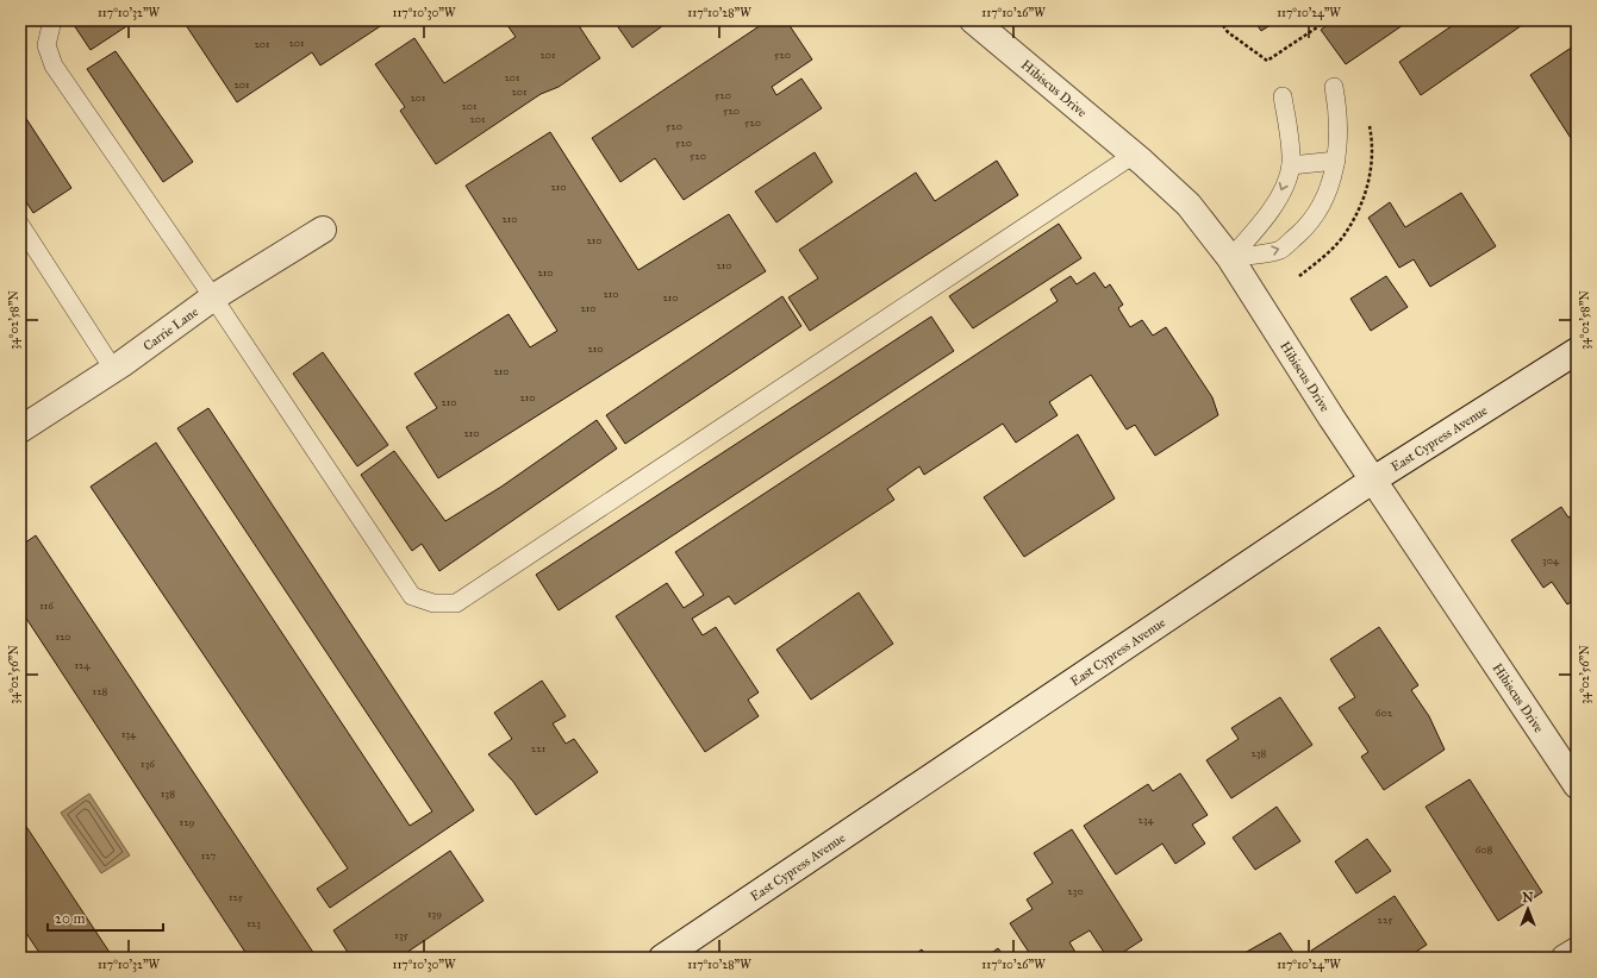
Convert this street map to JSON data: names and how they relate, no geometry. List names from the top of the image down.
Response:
{
  "streets": {
    "street": ["Hibiscus Drive", "Carrie Lane", "East Cypress Avenue"]
  },
  "crossings": [
    ["Hibiscus Drive", "East Cypress Avenue"]
  ],
  "house_numbers": [
    "201",
    "201",
    "201",
    "520",
    "201",
    "201",
    "201",
    "520",
    "201",
    "201",
    "520",
    "201",
    "520",
    "520",
    "520",
    "520",
    "210",
    "210",
    "210",
    "210",
    "210",
    "210",
    "210",
    "210",
    "210",
    "210",
    "210",
    "210",
    "210",
    "304",
    "116",
    "120",
    "124",
    "128",
    "602",
    "134",
    "221",
    "238",
    "136",
    "138",
    "234",
    "129",
    "608",
    "127",
    "230",
    "125",
    "139",
    "225",
    "123",
    "135"
  ],
  "scale_bar": "20 m",
  "north": "top",
  "coordinates": [
    "117°10'32\"W",
    "117°10'30\"W",
    "117°10'28\"W",
    "117°10'26\"W",
    "117°10'24\"W",
    "34°02'58\"N",
    "34°02'56\"N"
  ]
}
